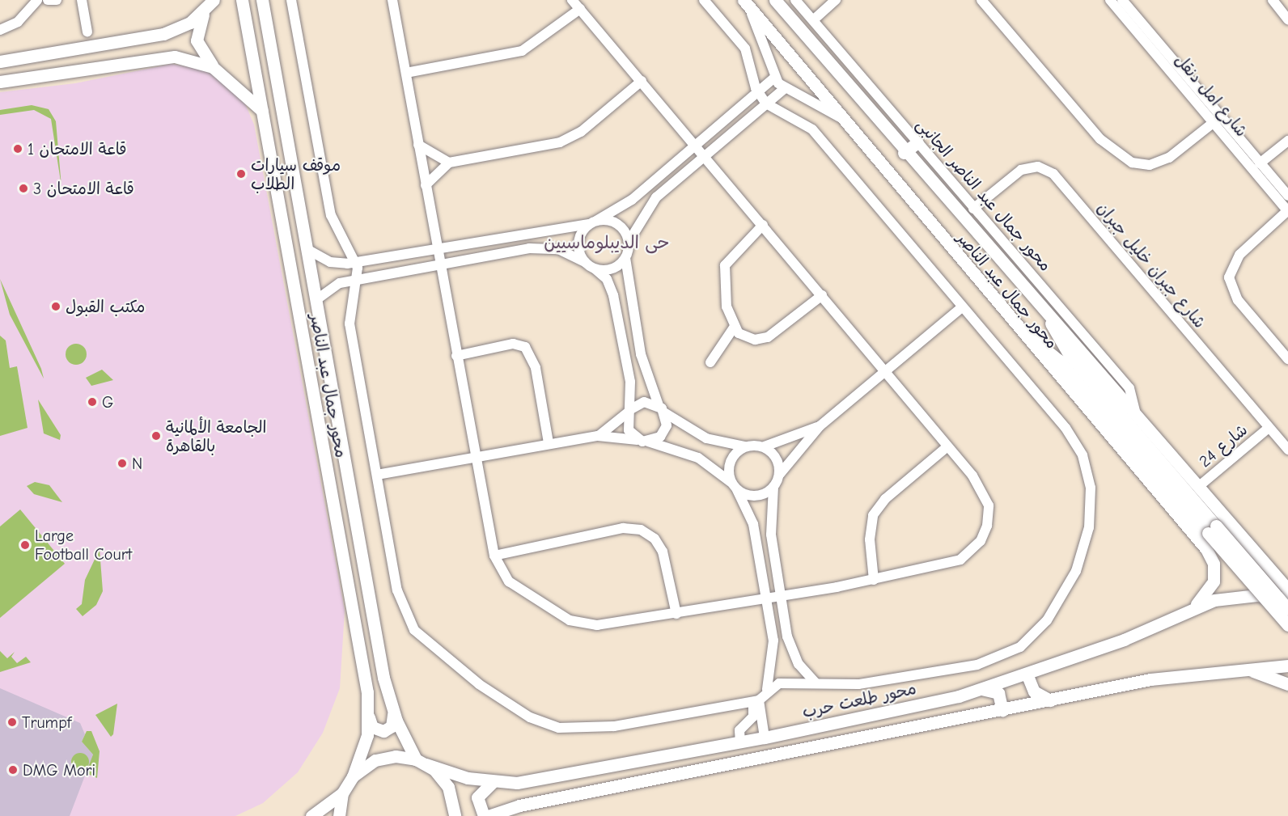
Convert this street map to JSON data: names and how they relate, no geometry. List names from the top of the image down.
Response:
{
  "streets": {
    "main road": ["محور جمال عبد الناصر", "محور طلعت حرب"],
    "street": [
      "شارع امل دنقل",
      "محور جمال عبد الناصر الجانبى",
      "شارع جبران خليل جبران",
      "شارع 24"
    ]
  },
  "crossings": [
    ["محور جمال عبد الناصر الجانبى", "شارع جبران خليل جبران"],
    ["محور جمال عبد الناصر الجانبى", "محور جمال عبد الناصر"],
    ["شارع جبران خليل جبران", "شارع 24"],
    ["محور جمال عبد الناصر", "شارع 24"],
    ["محور جمال عبد الناصر", "محور طلعت حرب"]
  ],
  "districts": ["حى الديبلوماسيين"],
  "places": [
    "قاعة الامتحان 1",
    "موقف سيارات الطلاب",
    "قاعة الامتحان 3",
    "مكتب القبول",
    "G",
    "الجامعة الألمانية بالقاهرة",
    "N",
    "Large Football Court",
    "Trumpf",
    "DMG Mori"
  ]
}
